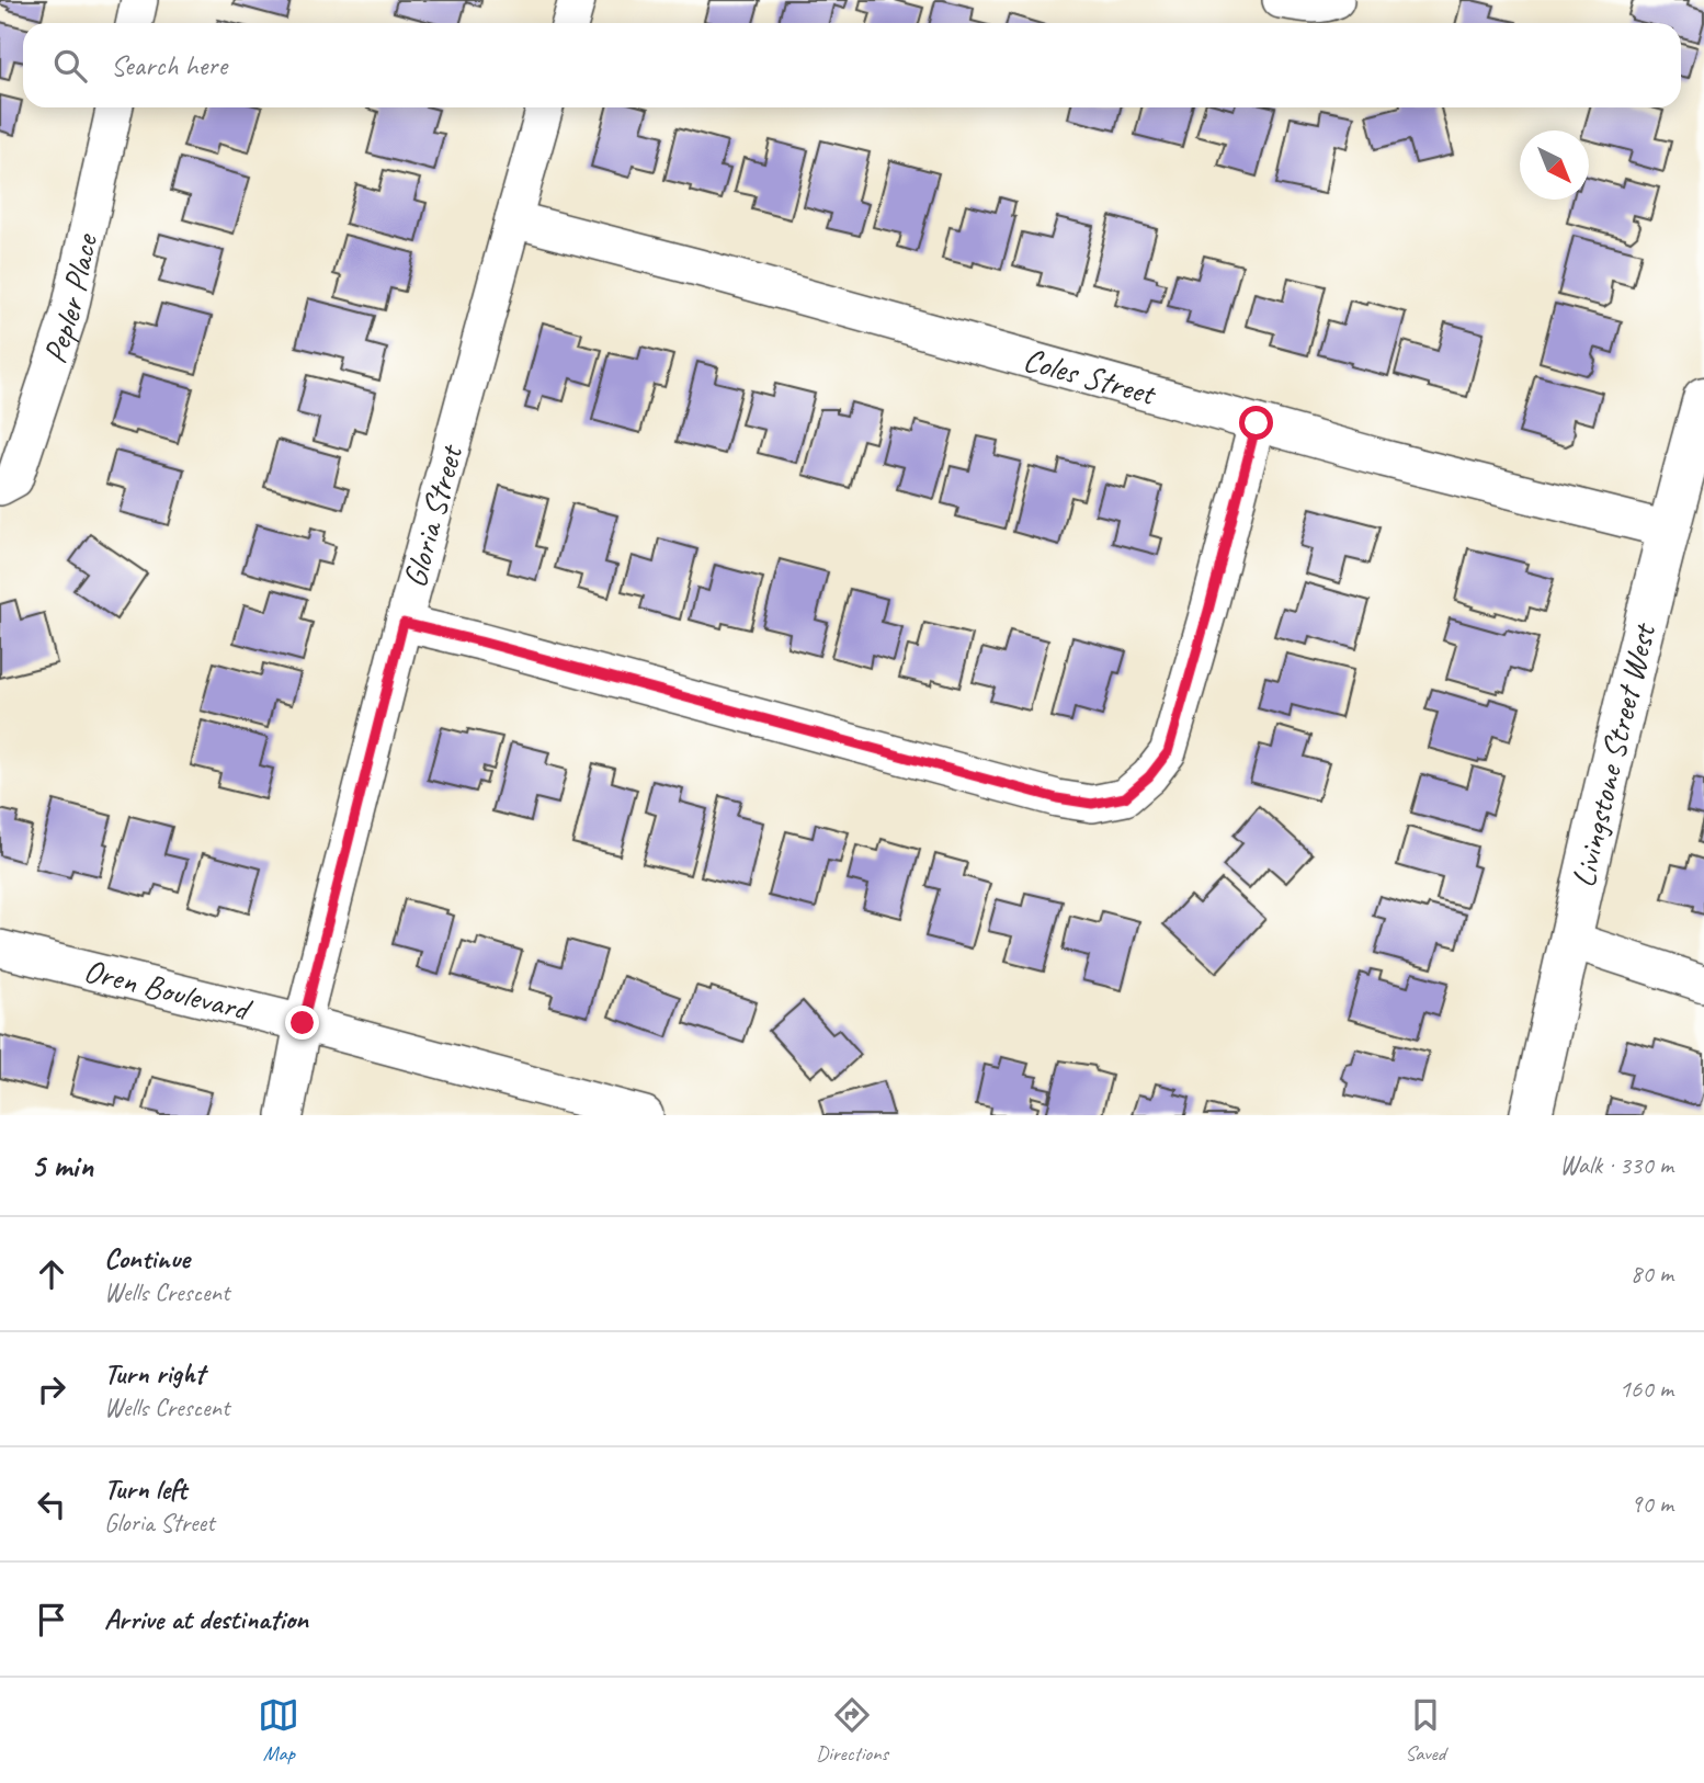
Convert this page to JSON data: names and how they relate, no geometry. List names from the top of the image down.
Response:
{
  "streets": {
    "street": [
      "Pepler Place",
      "Coles Street",
      "Gloria Street",
      "Livingstone Street West",
      "Oren Boulevard"
    ]
  },
  "crossings": [
    ["Coles Street", "Gloria Street"],
    ["Coles Street", "Livingstone Street West"],
    ["Gloria Street", "Oren Boulevard"]
  ],
  "north": "bottom right",
  "page": {
    "search": "Search here",
    "heading": ["5 min", "Walk · 330 m"],
    "list": [
      ["Continue", "Wells Crescent", "80 m"],
      ["Turn right", "Wells Crescent", "160 m"],
      ["Turn left", "Gloria Street", "90 m"],
      "Arrive at destination"
    ],
    "nav": ["Map", "Directions", "Saved"]
  }
}
